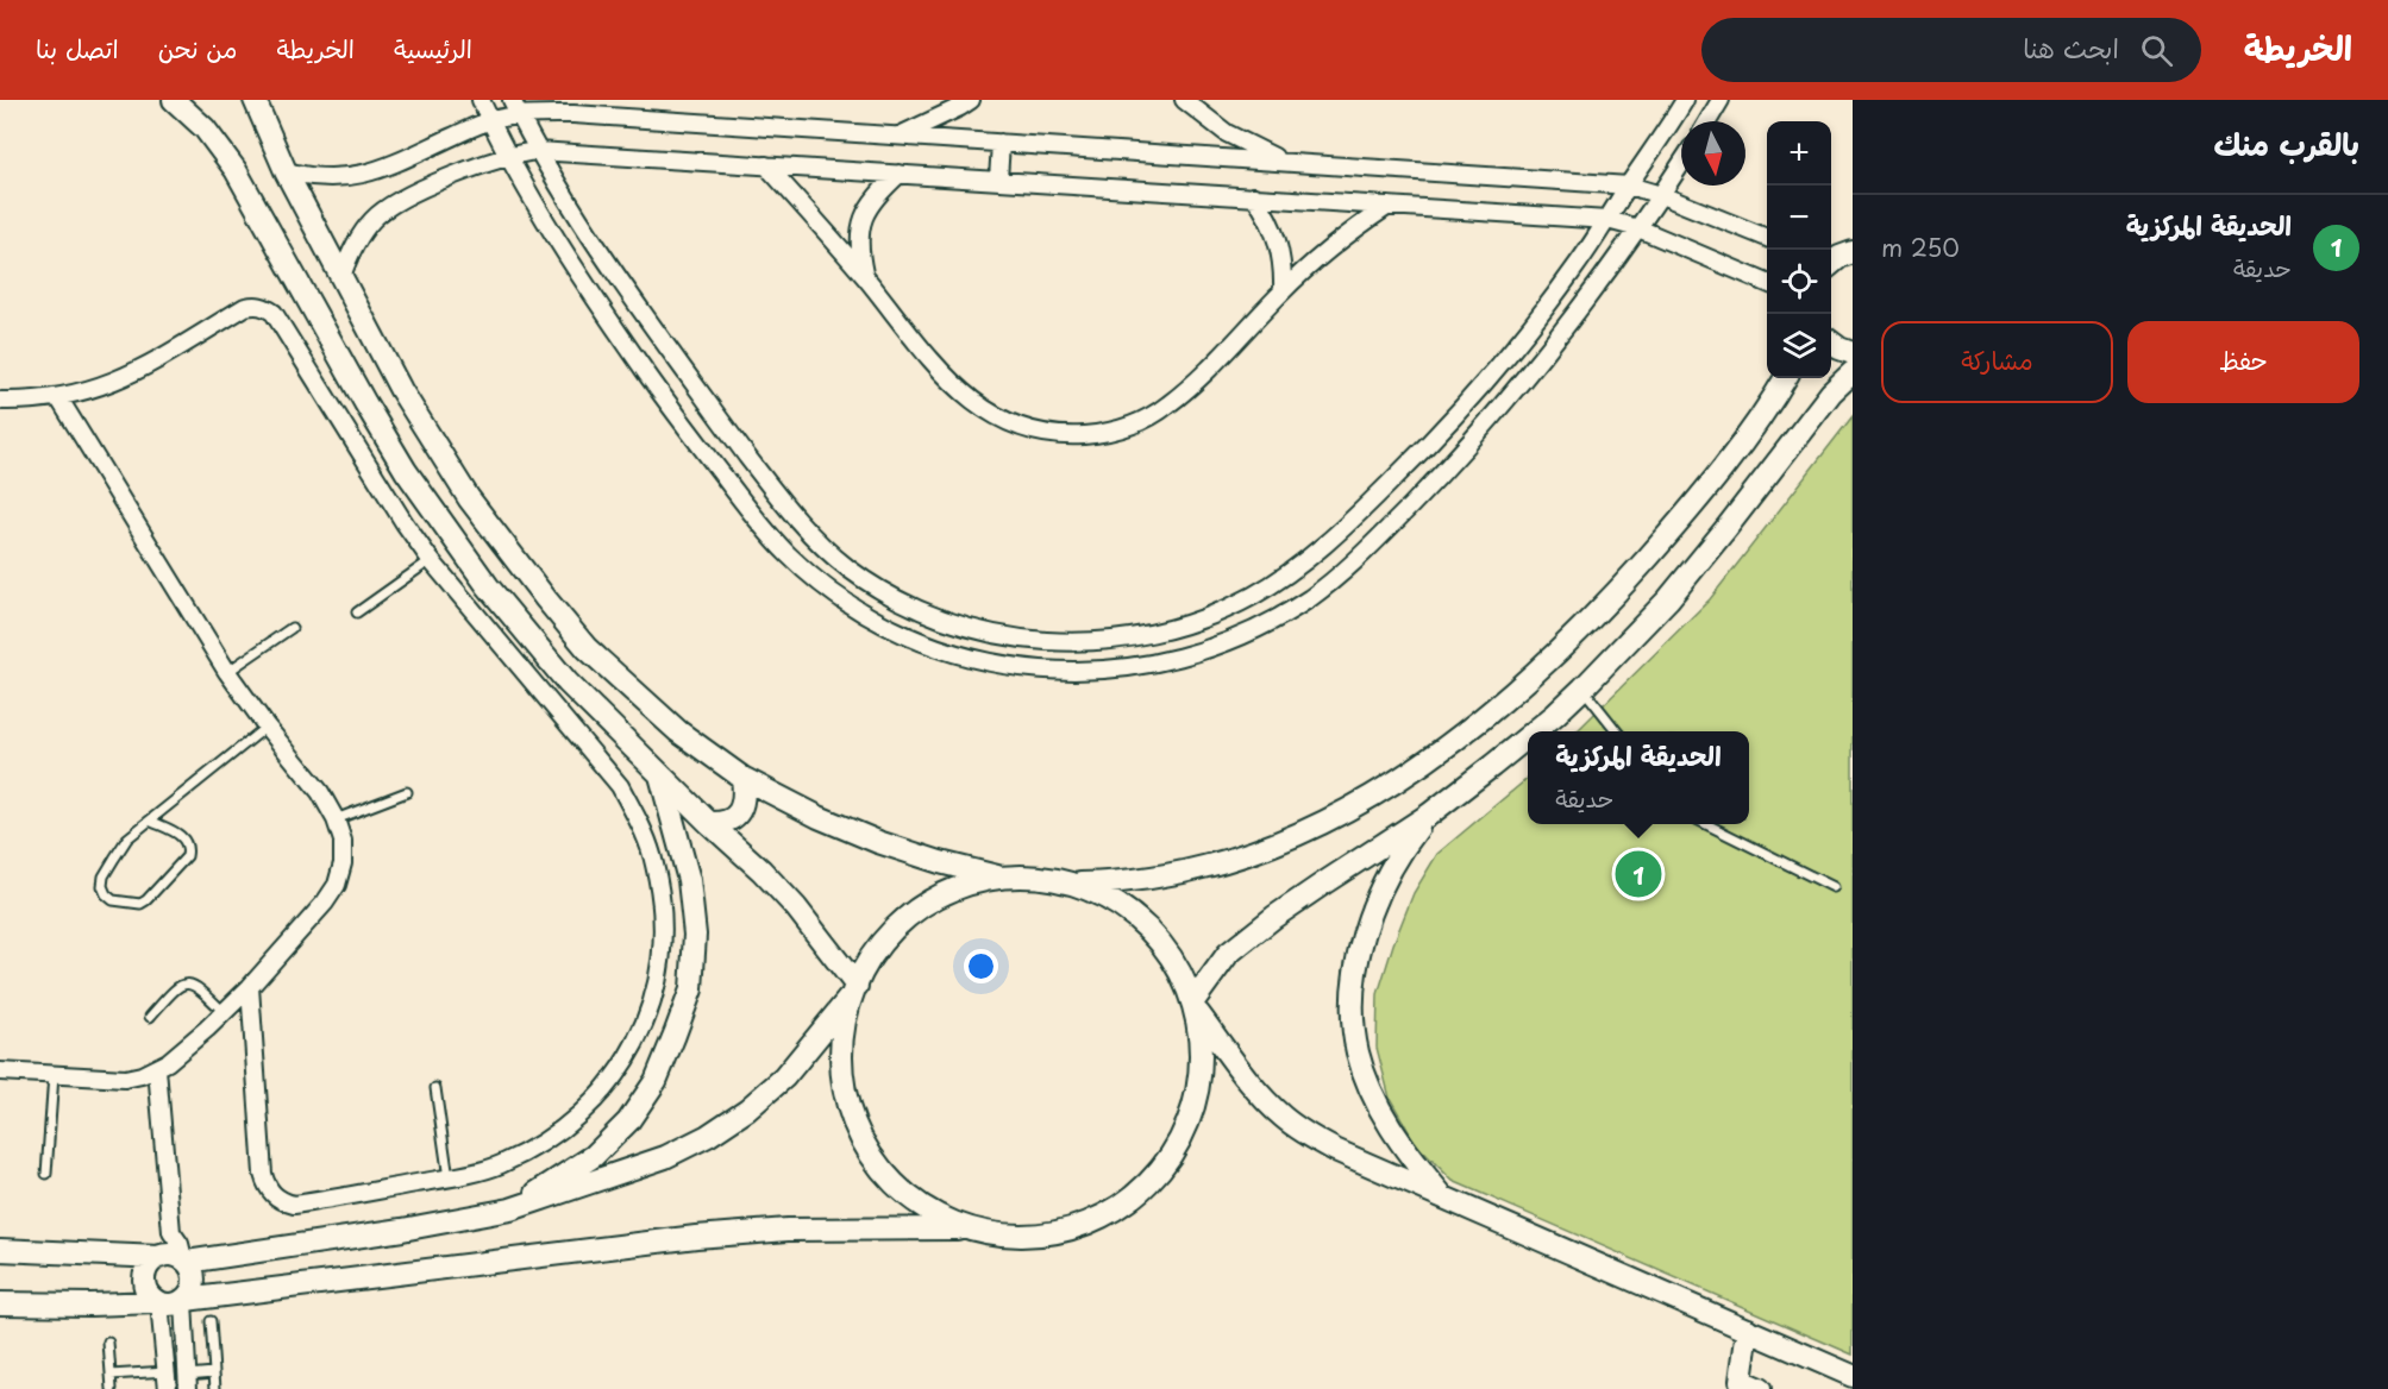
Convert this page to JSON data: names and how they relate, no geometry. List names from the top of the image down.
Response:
{
  "north": "bottom",
  "page": {
    "header": "الخريطة",
    "search": "ابحث هنا",
    "nav": [
      "الرئيسية",
      "الخريطة",
      "من نحن",
      "اتصل بنا"
    ],
    "heading": "بالقرب منك",
    "map_buttons": ["+", "−"],
    "list": [
      {
        "mark": "1",
        "name": "الحديقة المركزية",
        "note": "حديقة",
        "value": "250 m"
      }
    ],
    "buttons": ["حفظ", "مشاركة"],
    "popup": ["الحديقة المركزية", "حديقة"],
    "pins": "1"
  }
}
